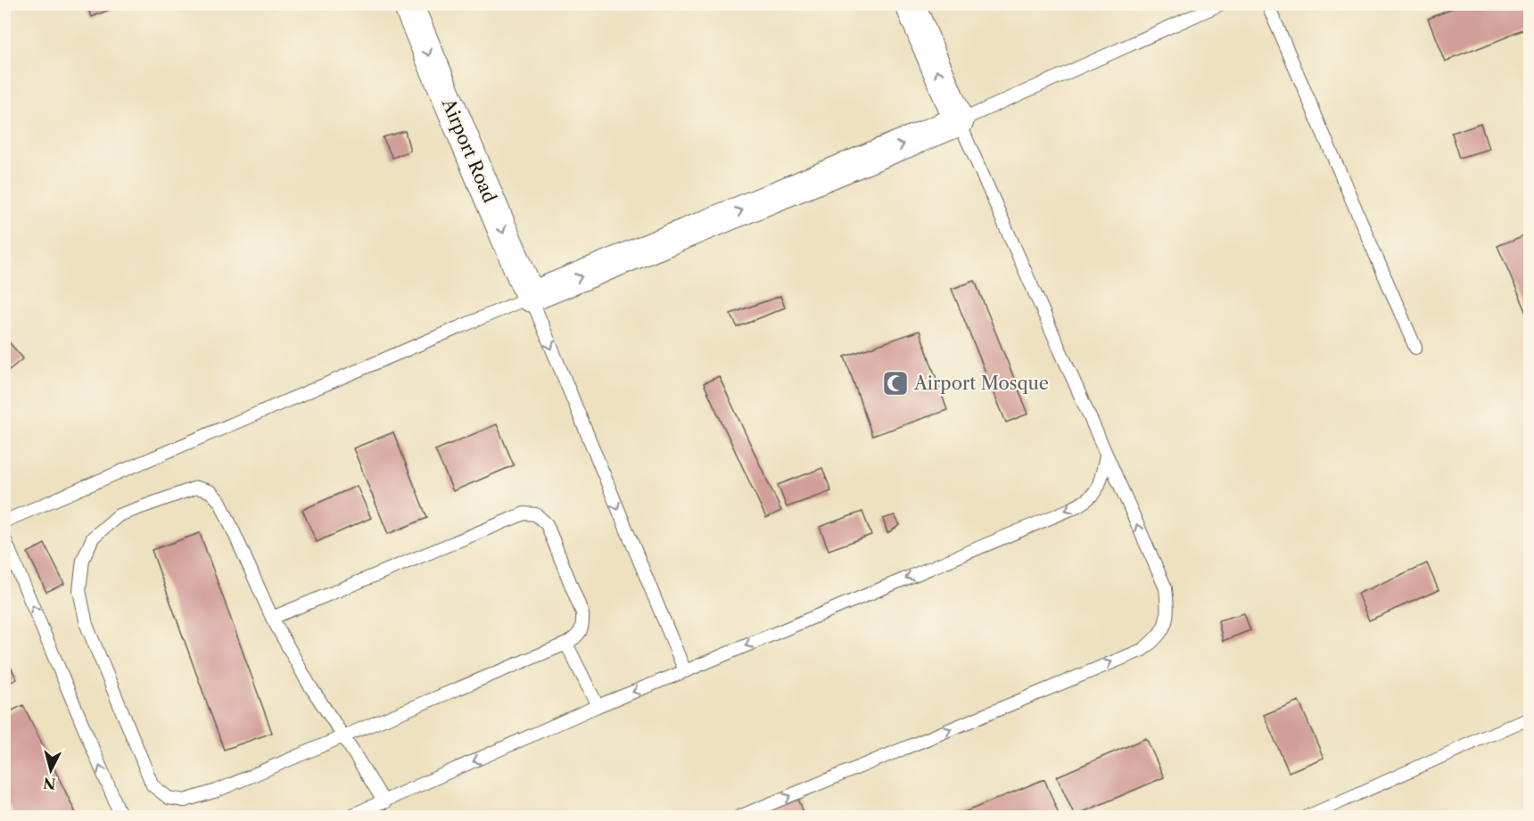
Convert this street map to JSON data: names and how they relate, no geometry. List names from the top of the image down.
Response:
{
  "streets": {
    "street": ["Airport Road"]
  },
  "one_way": ["Airport Road"],
  "places": {
    "mosque": ["Airport Mosque"]
  },
  "north": "bottom"
}
